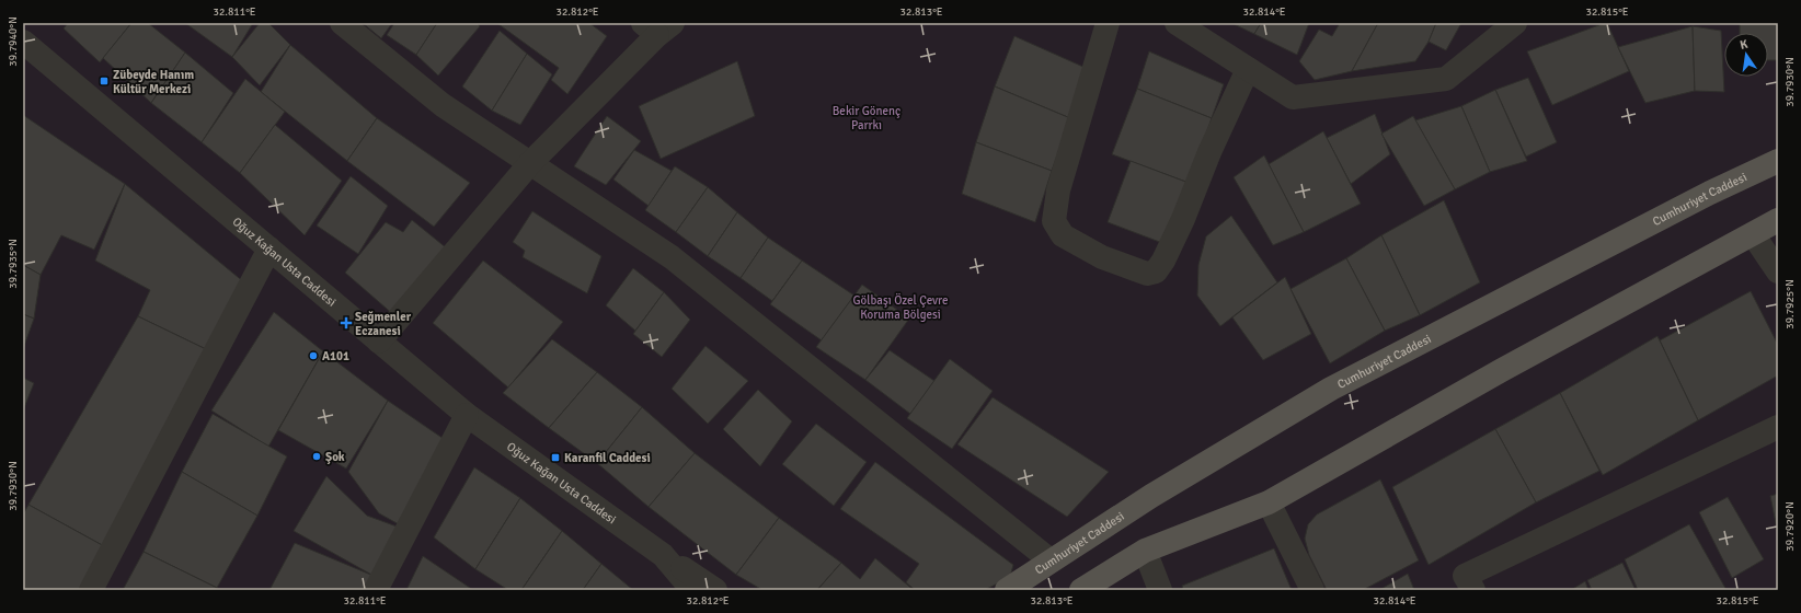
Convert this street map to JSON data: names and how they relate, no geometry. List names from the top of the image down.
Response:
{
  "streets": {
    "main road": ["Cumhuriyet Caddesi"],
    "street": ["Oğuz Kağan Usta Caddesi"]
  },
  "parks": ["Bekir Gönenç Parrkı", "Gölbaşı Özel Çevre Koruma Bölgesi"],
  "places": {
    "transit": ["Zübeyde Hanım Kültür Merkezi", "Karanfil Caddesi"],
    "health": ["Seğmenler Eczanesi"],
    "other": ["A101", "Şok"]
  },
  "north": "top",
  "coordinates": [
    "32.811°E",
    "32.812°E",
    "32.813°E",
    "32.814°E",
    "32.815°E",
    "39.7940°N",
    "39.7930°N",
    "39.7935°N",
    "39.7925°N",
    "39.7920°N"
  ]
}
